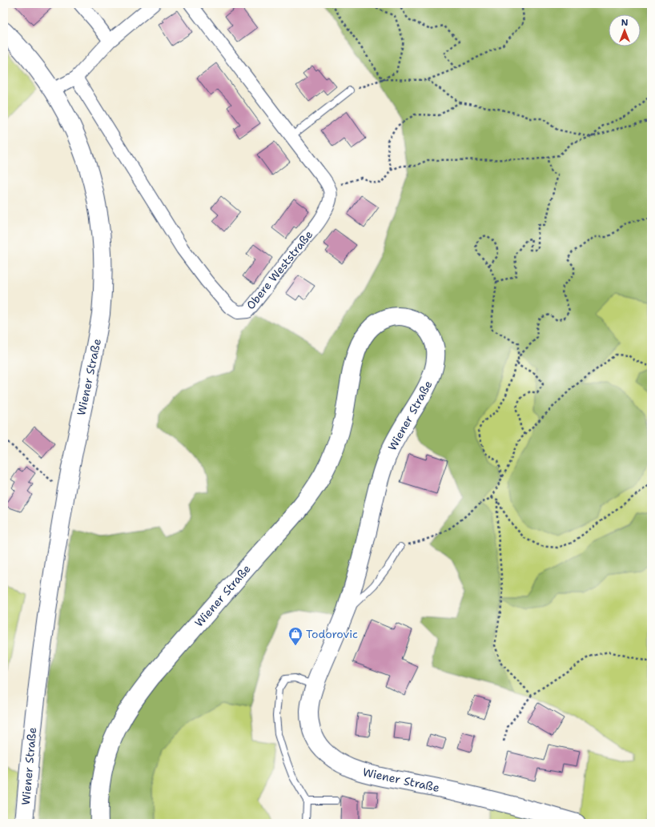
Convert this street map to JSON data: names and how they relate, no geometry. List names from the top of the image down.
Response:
{
  "streets": {
    "main road": ["Wiener Straße"],
    "street": ["Obere Weststraße"]
  },
  "places": {
    "shop": ["Todorovic"]
  },
  "north": "top"
}
